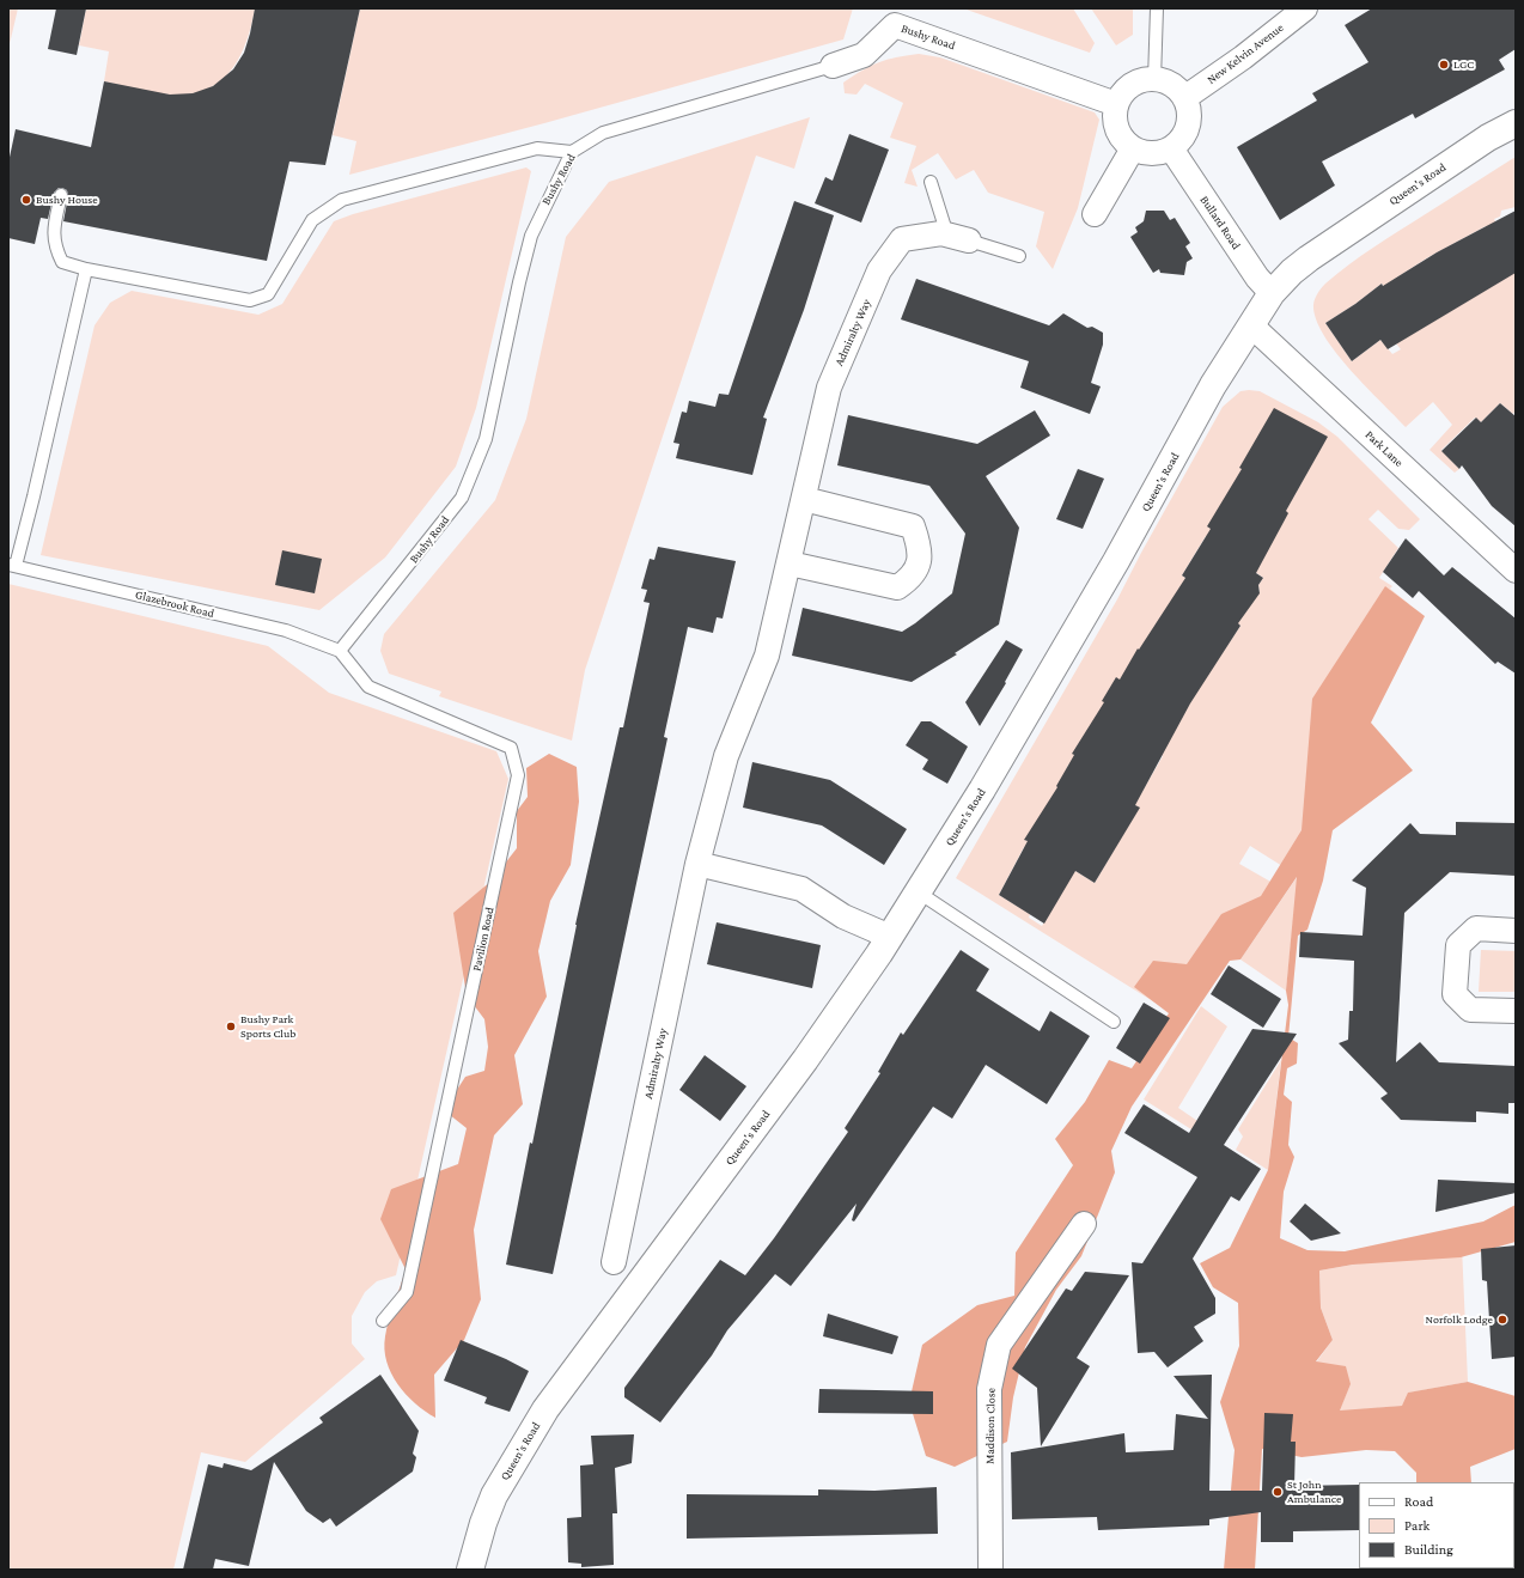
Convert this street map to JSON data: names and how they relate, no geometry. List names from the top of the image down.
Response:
{
  "streets": {
    "main road": ["Queen's Road"],
    "street": [
      "Bushy Road",
      "New Kelvin Avenue",
      "Bullard Road",
      "Admiralty Way",
      "Park Lane",
      "Maddison Close"
    ],
    "lane": ["Glazebrook Road", "Pavilion Road"]
  },
  "crossings": [
    ["Bushy Road", "New Kelvin Avenue"],
    ["Bushy Road", "Bullard Road"],
    ["Bushy Road", "Glazebrook Road"],
    ["Bushy Road", "Pavilion Road"],
    ["New Kelvin Avenue", "Bullard Road"],
    ["Queen's Road", "Bullard Road"],
    ["Queen's Road", "Park Lane"],
    ["Glazebrook Road", "Pavilion Road"]
  ],
  "places": [
    "LGC",
    "Bushy House",
    "Bushy Park Sports Club",
    "Norfolk Lodge",
    "St John Ambulance"
  ],
  "legend": ["Road", "Park", "Building"]
}
